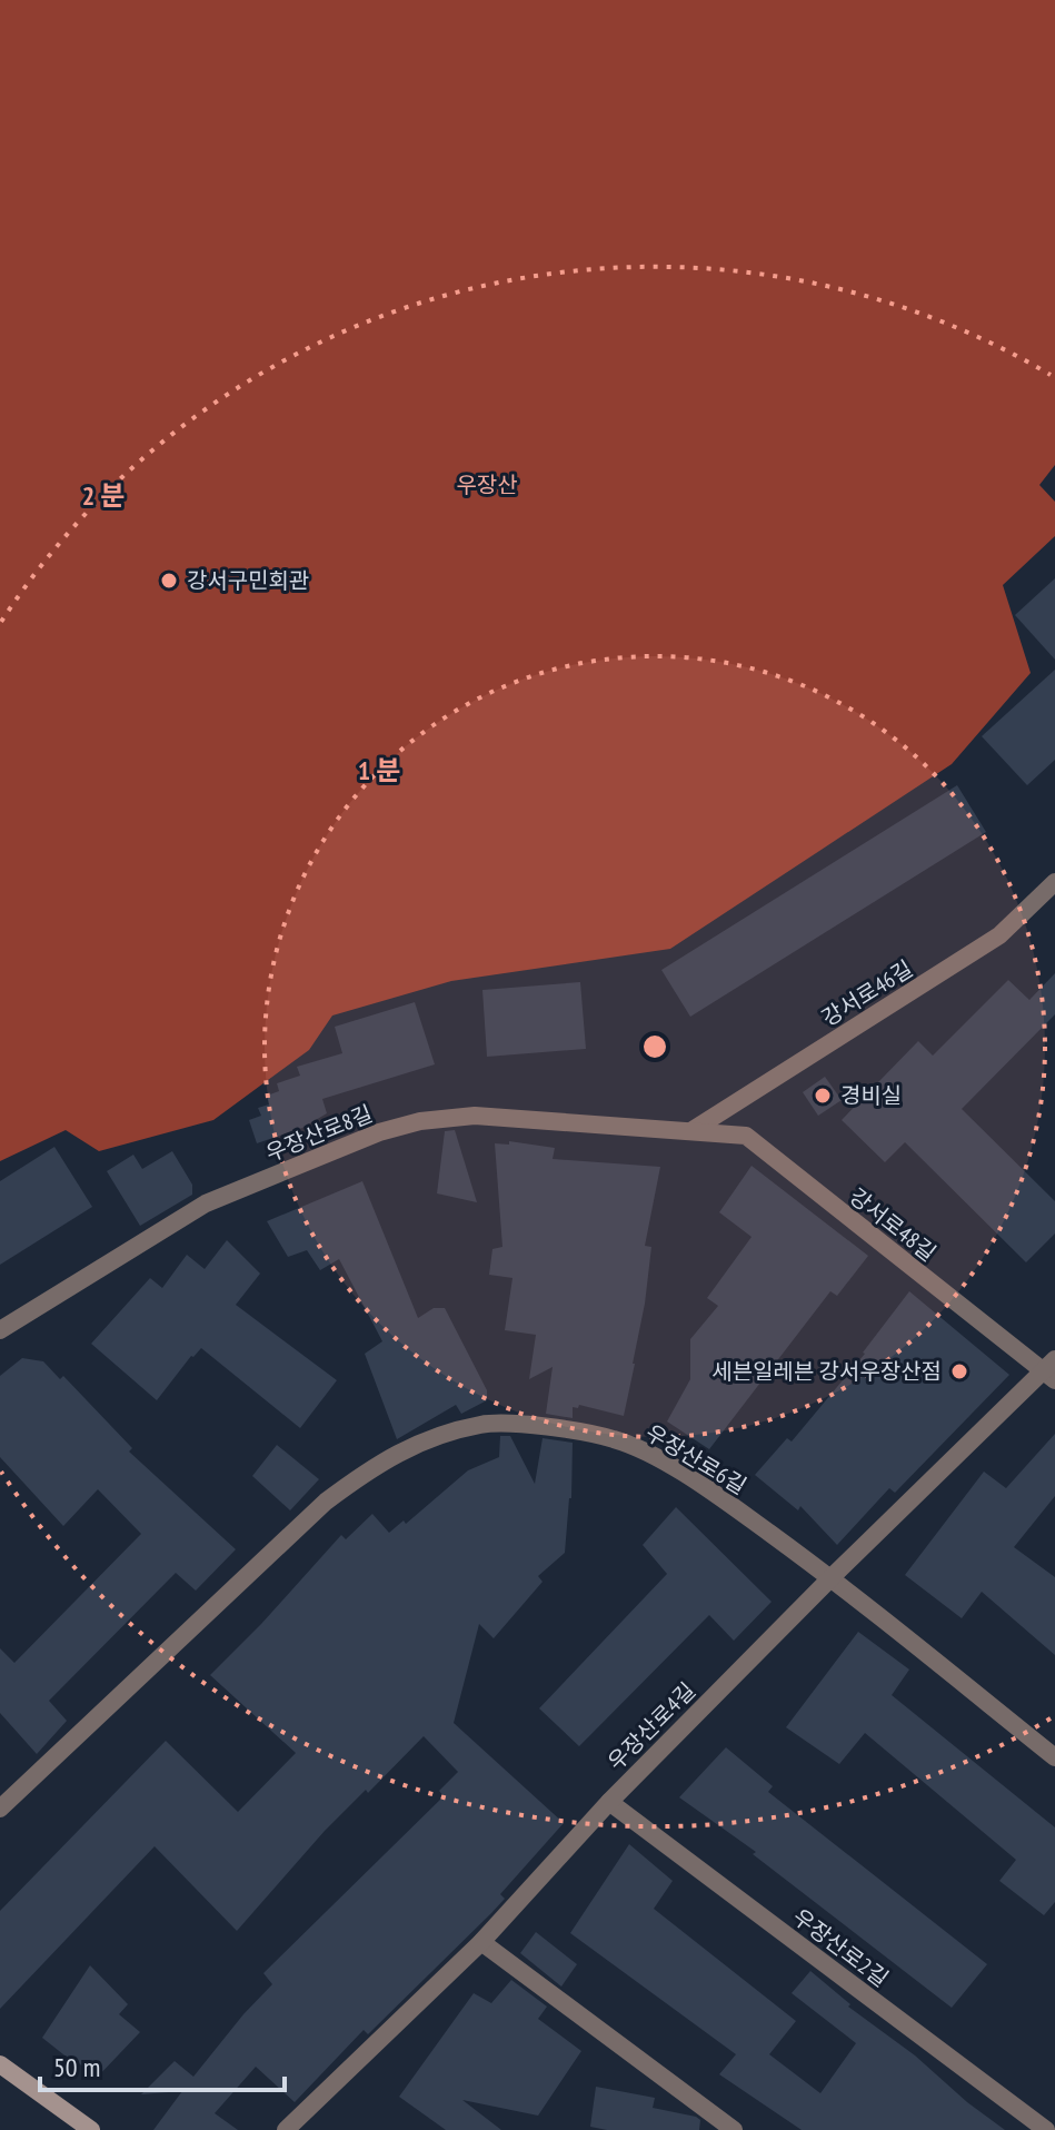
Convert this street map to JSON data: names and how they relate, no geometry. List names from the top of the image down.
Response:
{
  "streets": {
    "street": [
      "강서로46길",
      "우장산로8길",
      "강서로48길",
      "우장산로6길",
      "우장산로4길",
      "우장산로2길"
    ]
  },
  "crossings": [
    ["강서로46길", "우장산로8길"],
    ["강서로46길", "강서로48길"],
    ["우장산로8길", "강서로48길"],
    ["강서로48길", "우장산로4길"],
    ["우장산로6길", "우장산로4길"],
    ["우장산로4길", "우장산로2길"]
  ],
  "parks": ["우장산"],
  "places": ["강서구민회관", "경비실", "세븐일레븐 강서우장산점"],
  "scale_bar": "50 m",
  "rings": ["2 분", "1 분"]
}
